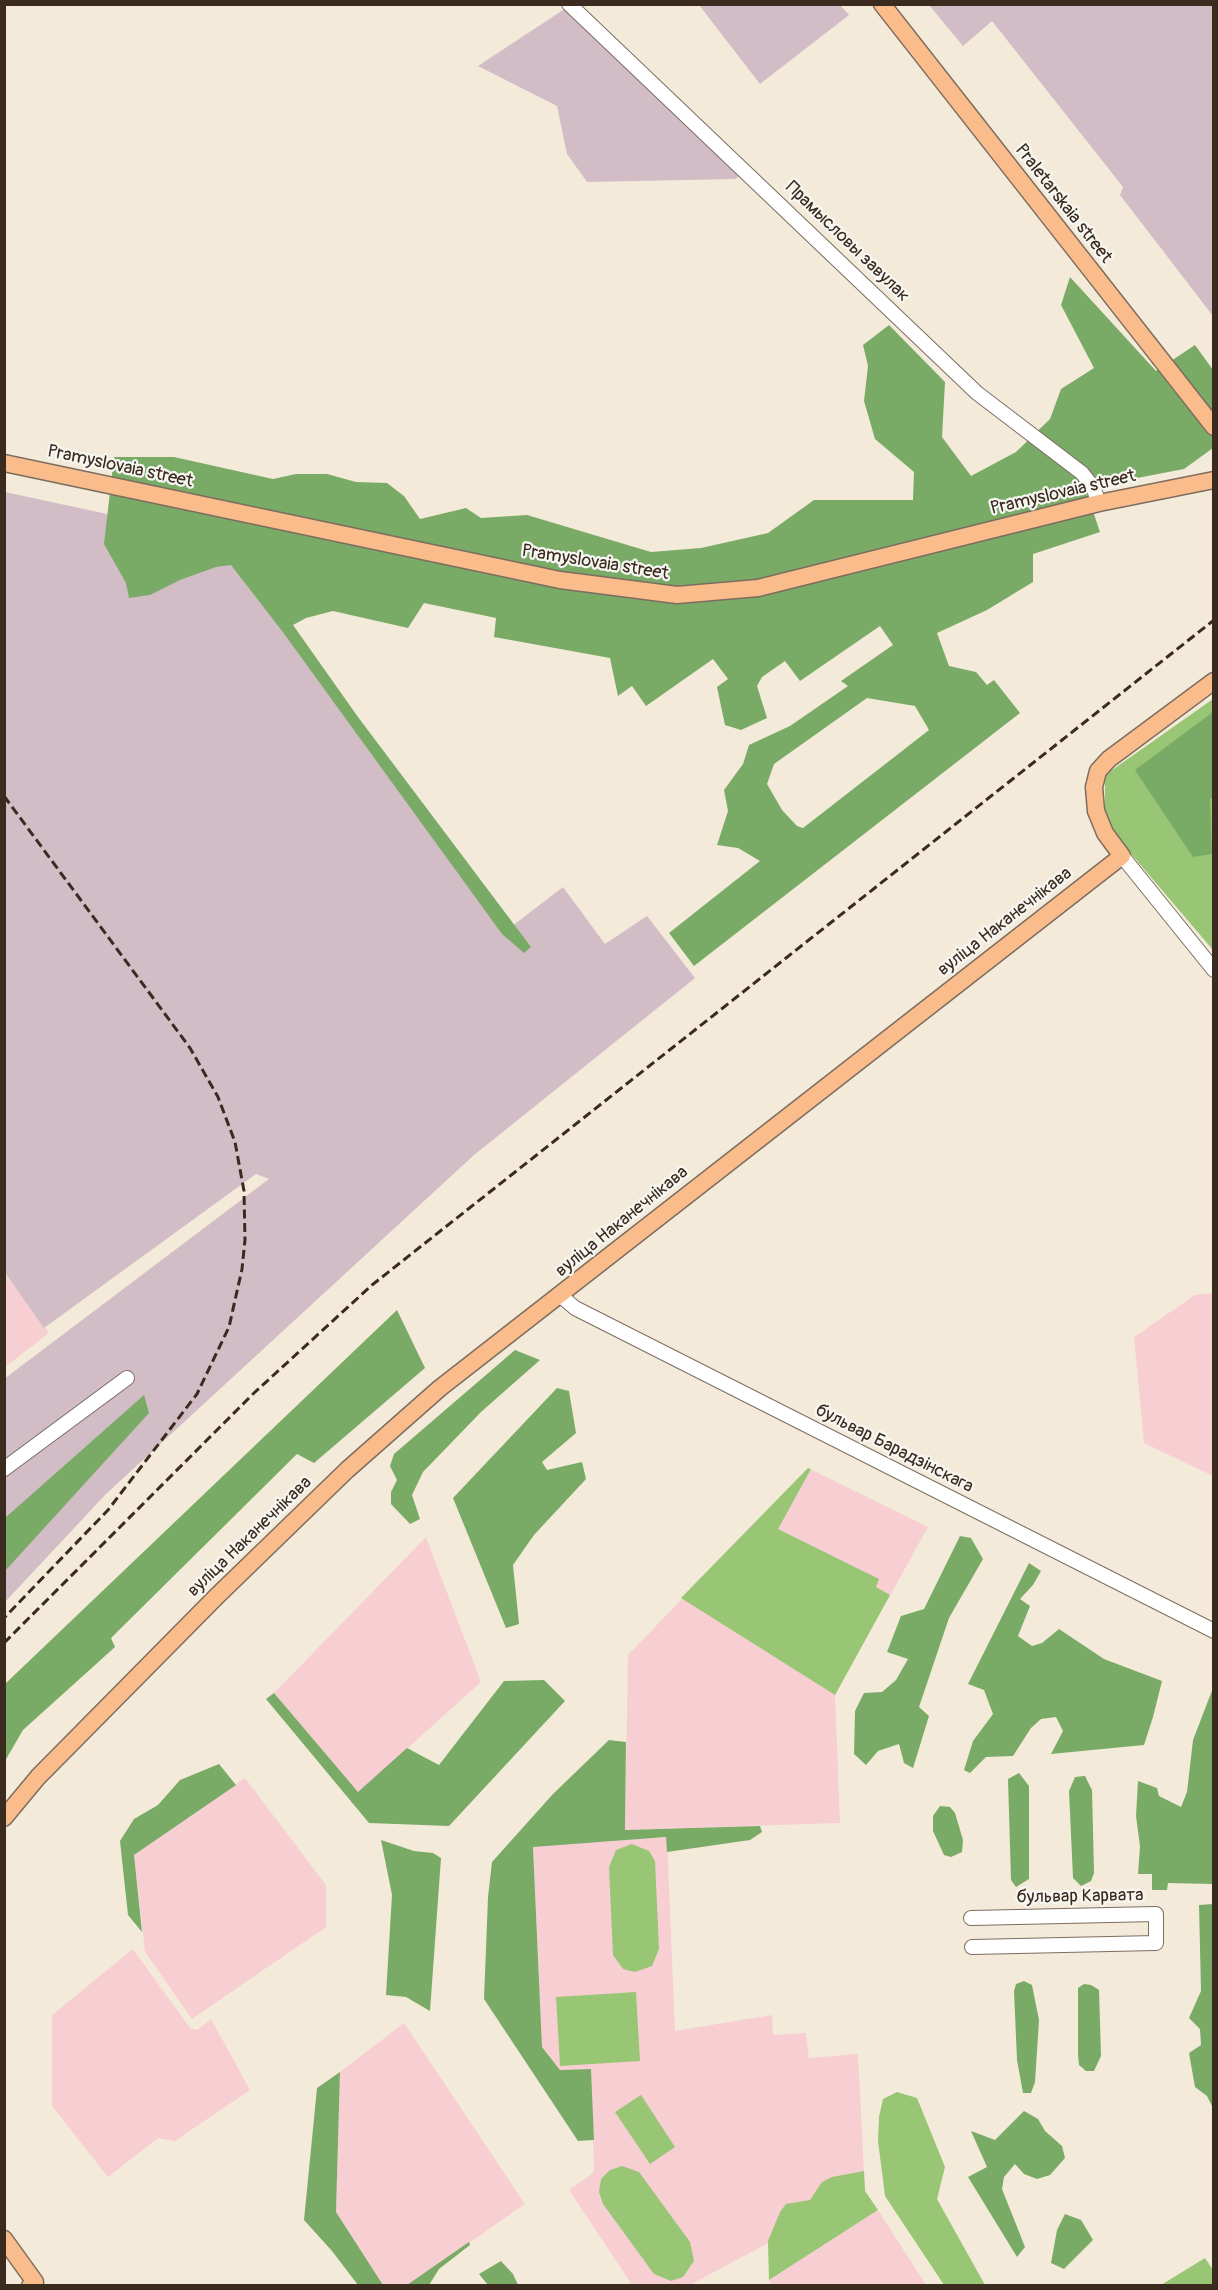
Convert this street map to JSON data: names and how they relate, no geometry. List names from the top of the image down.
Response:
{
  "streets": {
    "main road": ["Praletarskaia street", "Pramyslovaia street", "вуліца Наканечнікава"],
    "street": ["Прамысловы завулак", "бульвар Барадзінскага", "бульвар Карвата"]
  },
  "crossings": [
    ["Прамысловы завулак", "Pramyslovaia street"],
    ["вуліца Наканечнікава", "бульвар Барадзінскага"]
  ]
}
